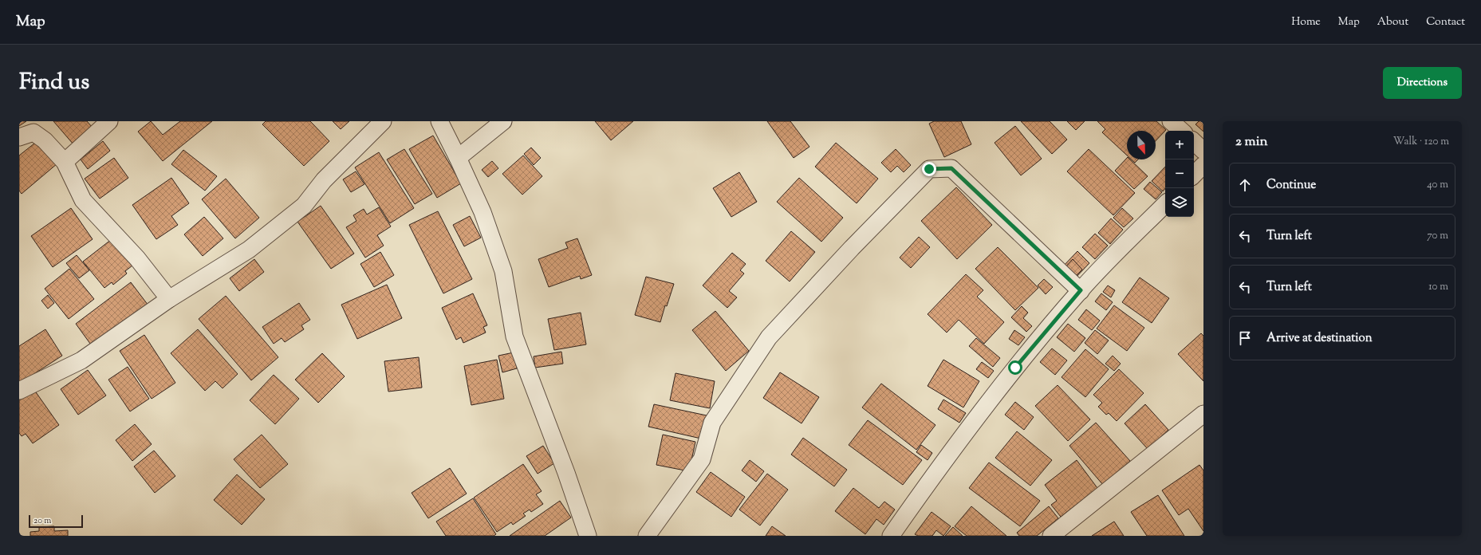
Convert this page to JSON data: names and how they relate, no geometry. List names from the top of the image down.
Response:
{
  "scale_bar": "20 m",
  "north": "bottom",
  "page": {
    "header": "Map",
    "nav": [
      "Home",
      "Map",
      "About",
      "Contact"
    ],
    "title": "Find us",
    "buttons": "Directions",
    "heading": ["2 min", "Walk · 120 m"],
    "map_buttons": ["+", "−"],
    "list": [
      ["Continue", "40 m"],
      ["Turn left", "70 m"],
      ["Turn left", "10 m"],
      "Arrive at destination"
    ],
    "scale": "20 m"
  }
}
